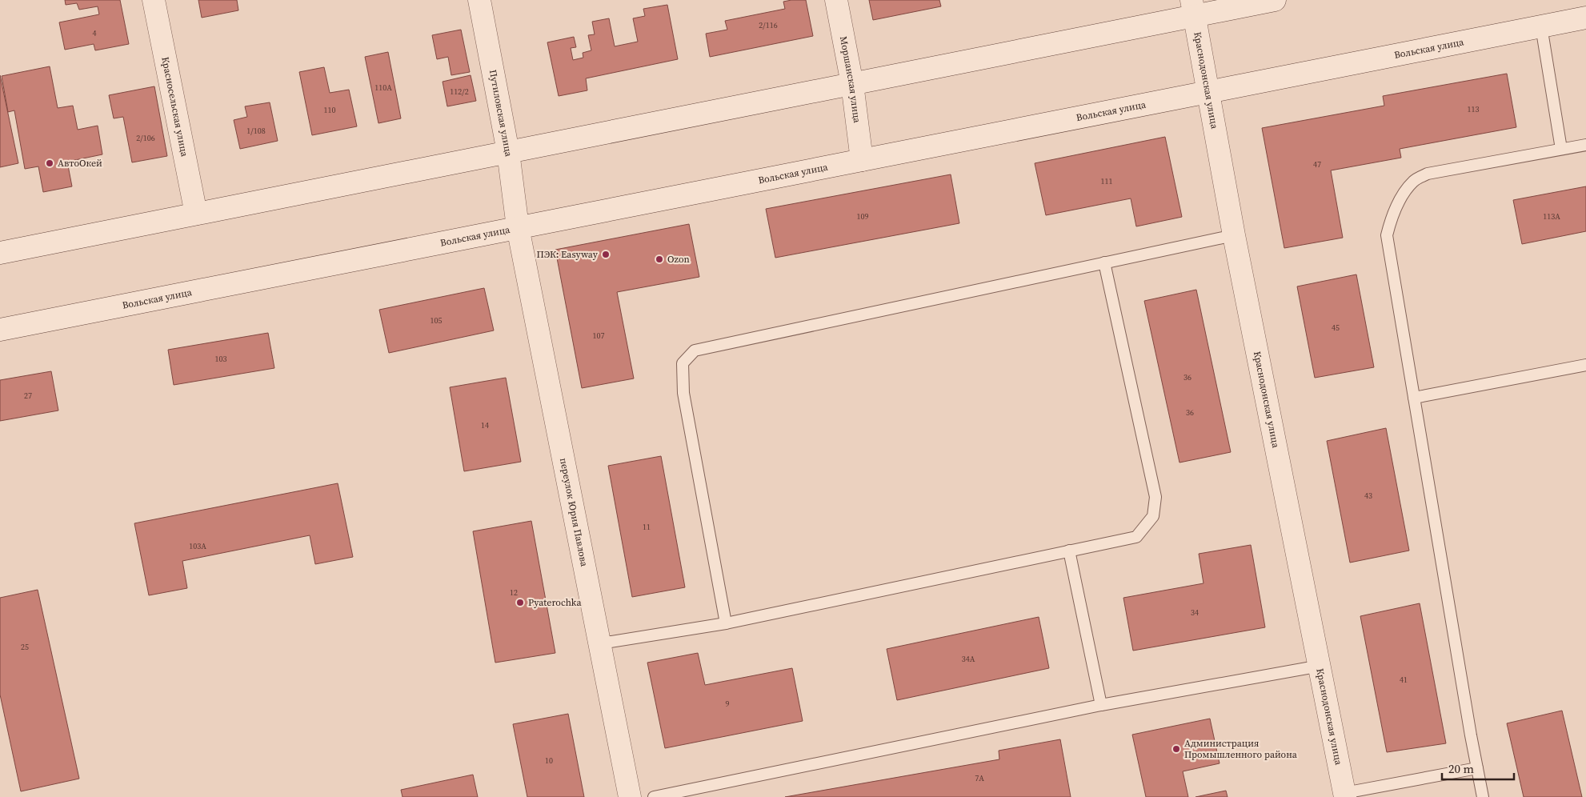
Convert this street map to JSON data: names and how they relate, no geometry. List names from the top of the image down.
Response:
{
  "streets": {
    "main road": [
      "Вольская улица",
      "Моршанская улица",
      "Краснодонская улица",
      "Красносельская улица",
      "Путиловская улица",
      "переулок Юрия Павлова"
    ]
  },
  "crossings": [
    ["Вольская улица", "Моршанская улица"],
    ["Вольская улица", "Краснодонская улица"],
    ["Вольская улица", "Путиловская улица"],
    ["Вольская улица", "переулок Юрия Павлова"],
    ["Путиловская улица", "переулок Юрия Павлова"]
  ],
  "places": [
    "АвтоОкей",
    "ПЭК: Easyway",
    "Ozon",
    "Pyaterochka",
    "Администрация Промышленного района"
  ],
  "house_numbers": [
    "2/116",
    "4",
    "110А",
    "112/2",
    "113",
    "110",
    "1/108",
    "2/106",
    "47",
    "111",
    "109",
    "113А",
    "105",
    "45",
    "107",
    "103",
    "36",
    "27",
    "36",
    "14",
    "43",
    "11",
    "103А",
    "12",
    "34",
    "25",
    "34А",
    "41",
    "9",
    "10",
    "7А"
  ],
  "scale_bar": "20 m"
}
